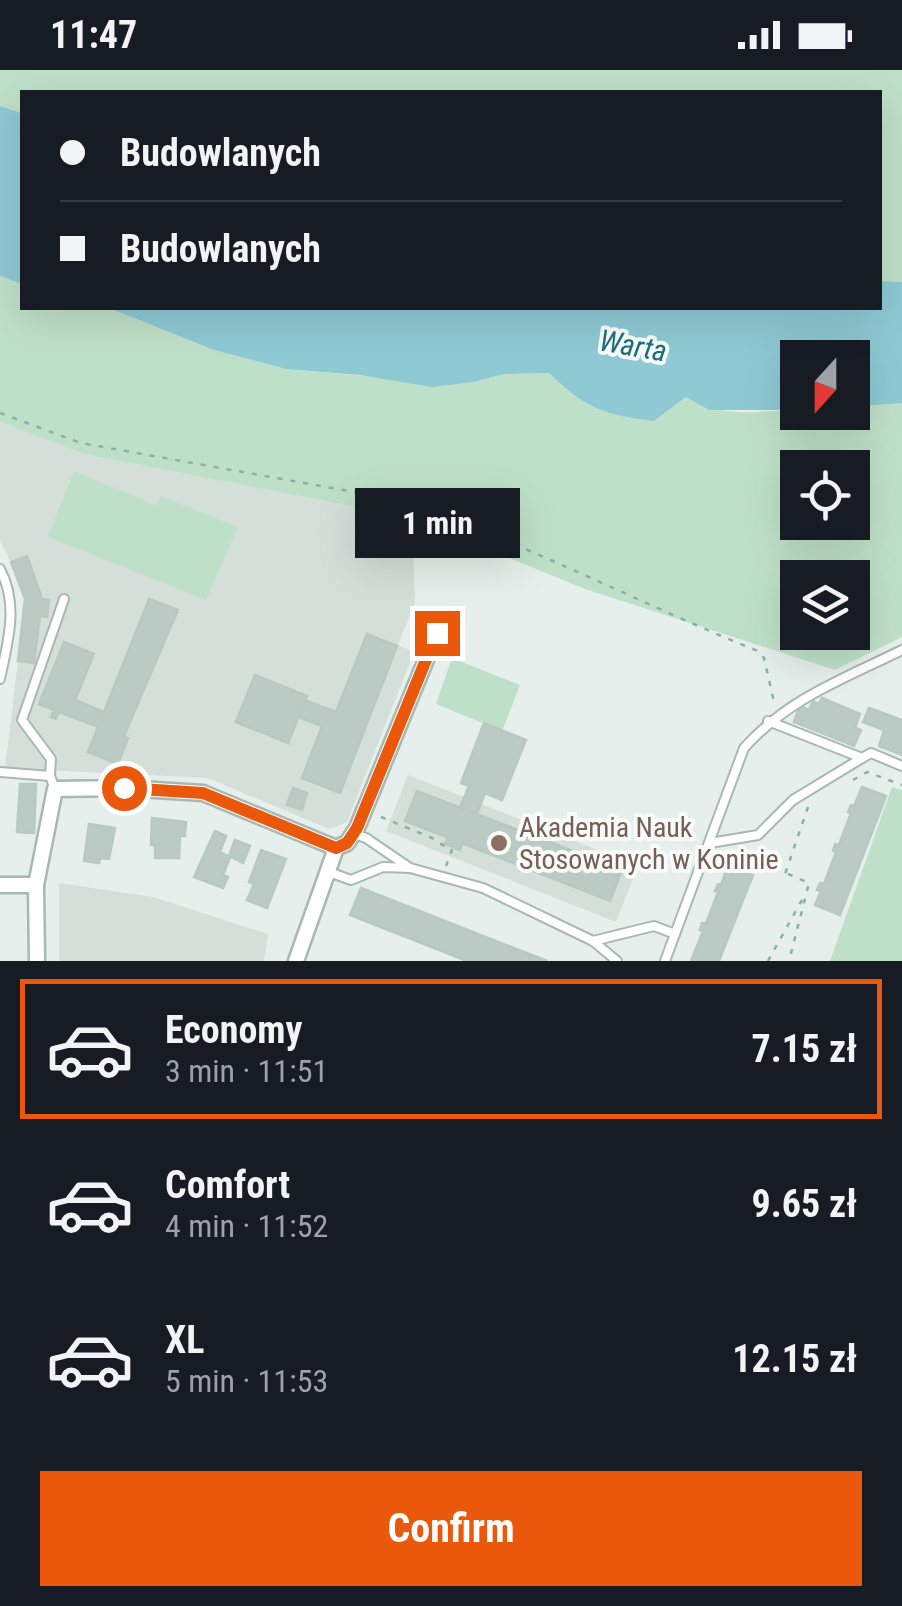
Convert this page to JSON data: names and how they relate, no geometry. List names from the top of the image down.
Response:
{
  "water": ["Warta"],
  "places": ["Akademia Nauk Stosowanych w Koninie"],
  "north": "bottom",
  "page": {
    "status": "11:47",
    "banner": ["Budowlanych", "Budowlanych"],
    "bubble": "1 min",
    "list": [
      {
        "name": "Economy",
        "note": "3 min · 11:51",
        "value": "7.15 zł"
      },
      {
        "name": "Comfort",
        "note": "4 min · 11:52",
        "value": "9.65 zł"
      },
      {
        "name": "XL",
        "note": "5 min · 11:53",
        "value": "12.15 zł"
      }
    ],
    "buttons": "Confirm"
  }
}
